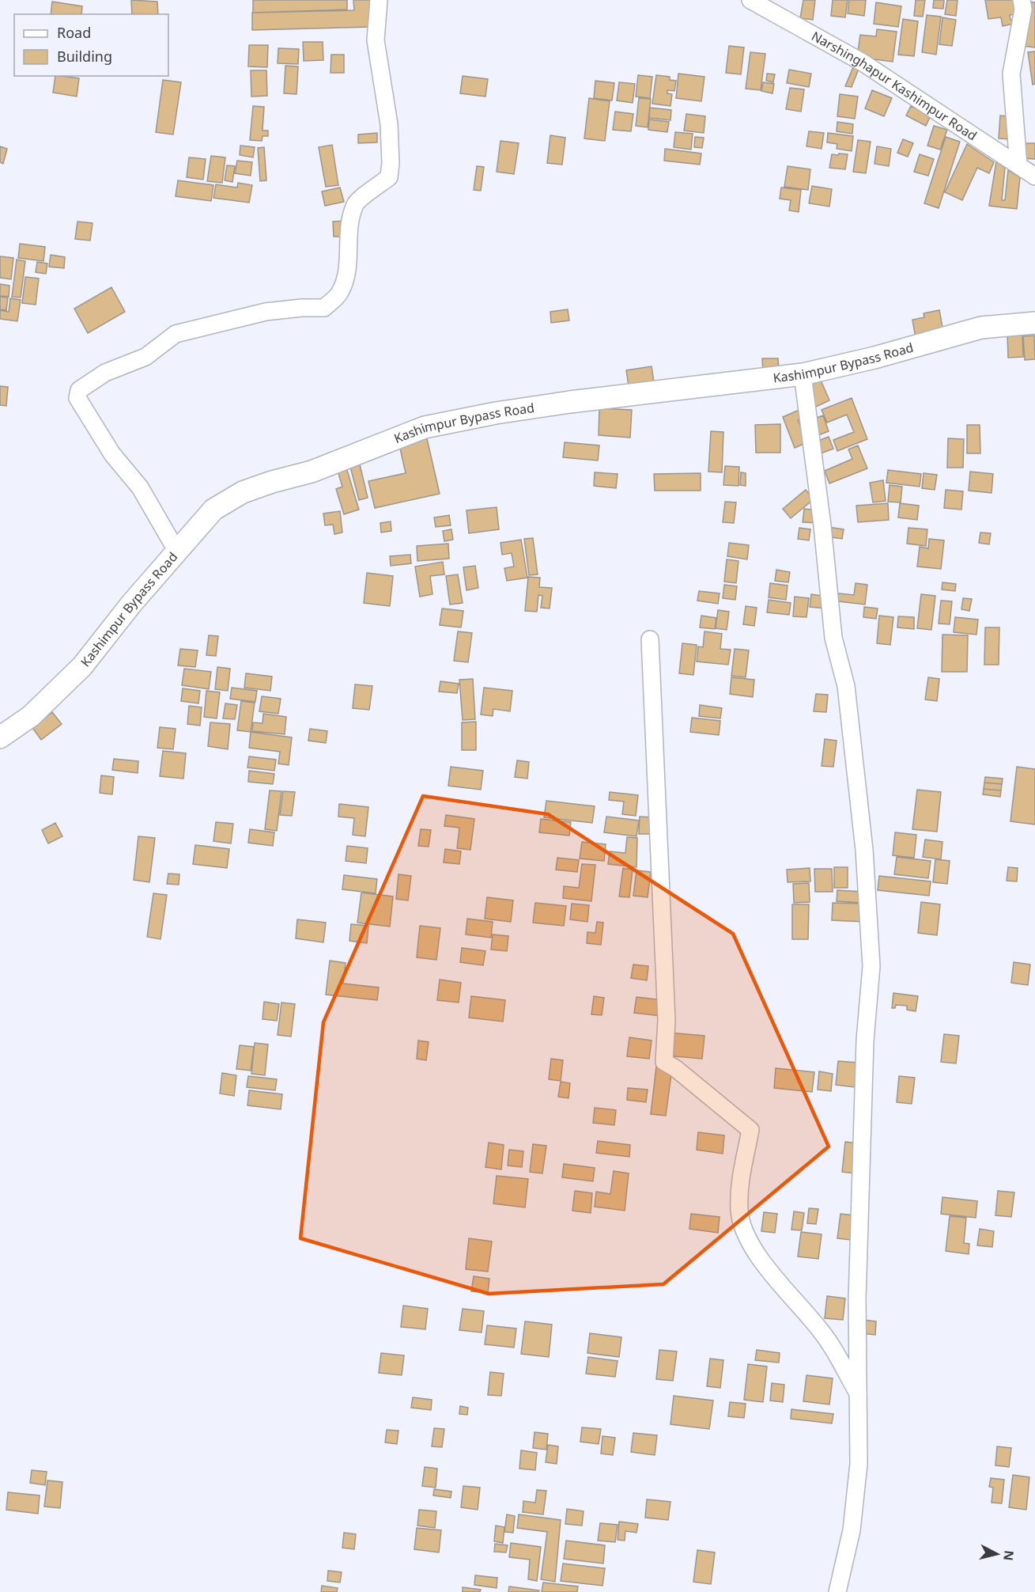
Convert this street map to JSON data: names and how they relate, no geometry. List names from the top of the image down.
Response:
{
  "streets": {
    "main road": ["Kashimpur Bypass Road"],
    "street": ["Narshinghapur Kashimpur Road"]
  },
  "legend": ["Road", "Building"],
  "north": "right"
}
